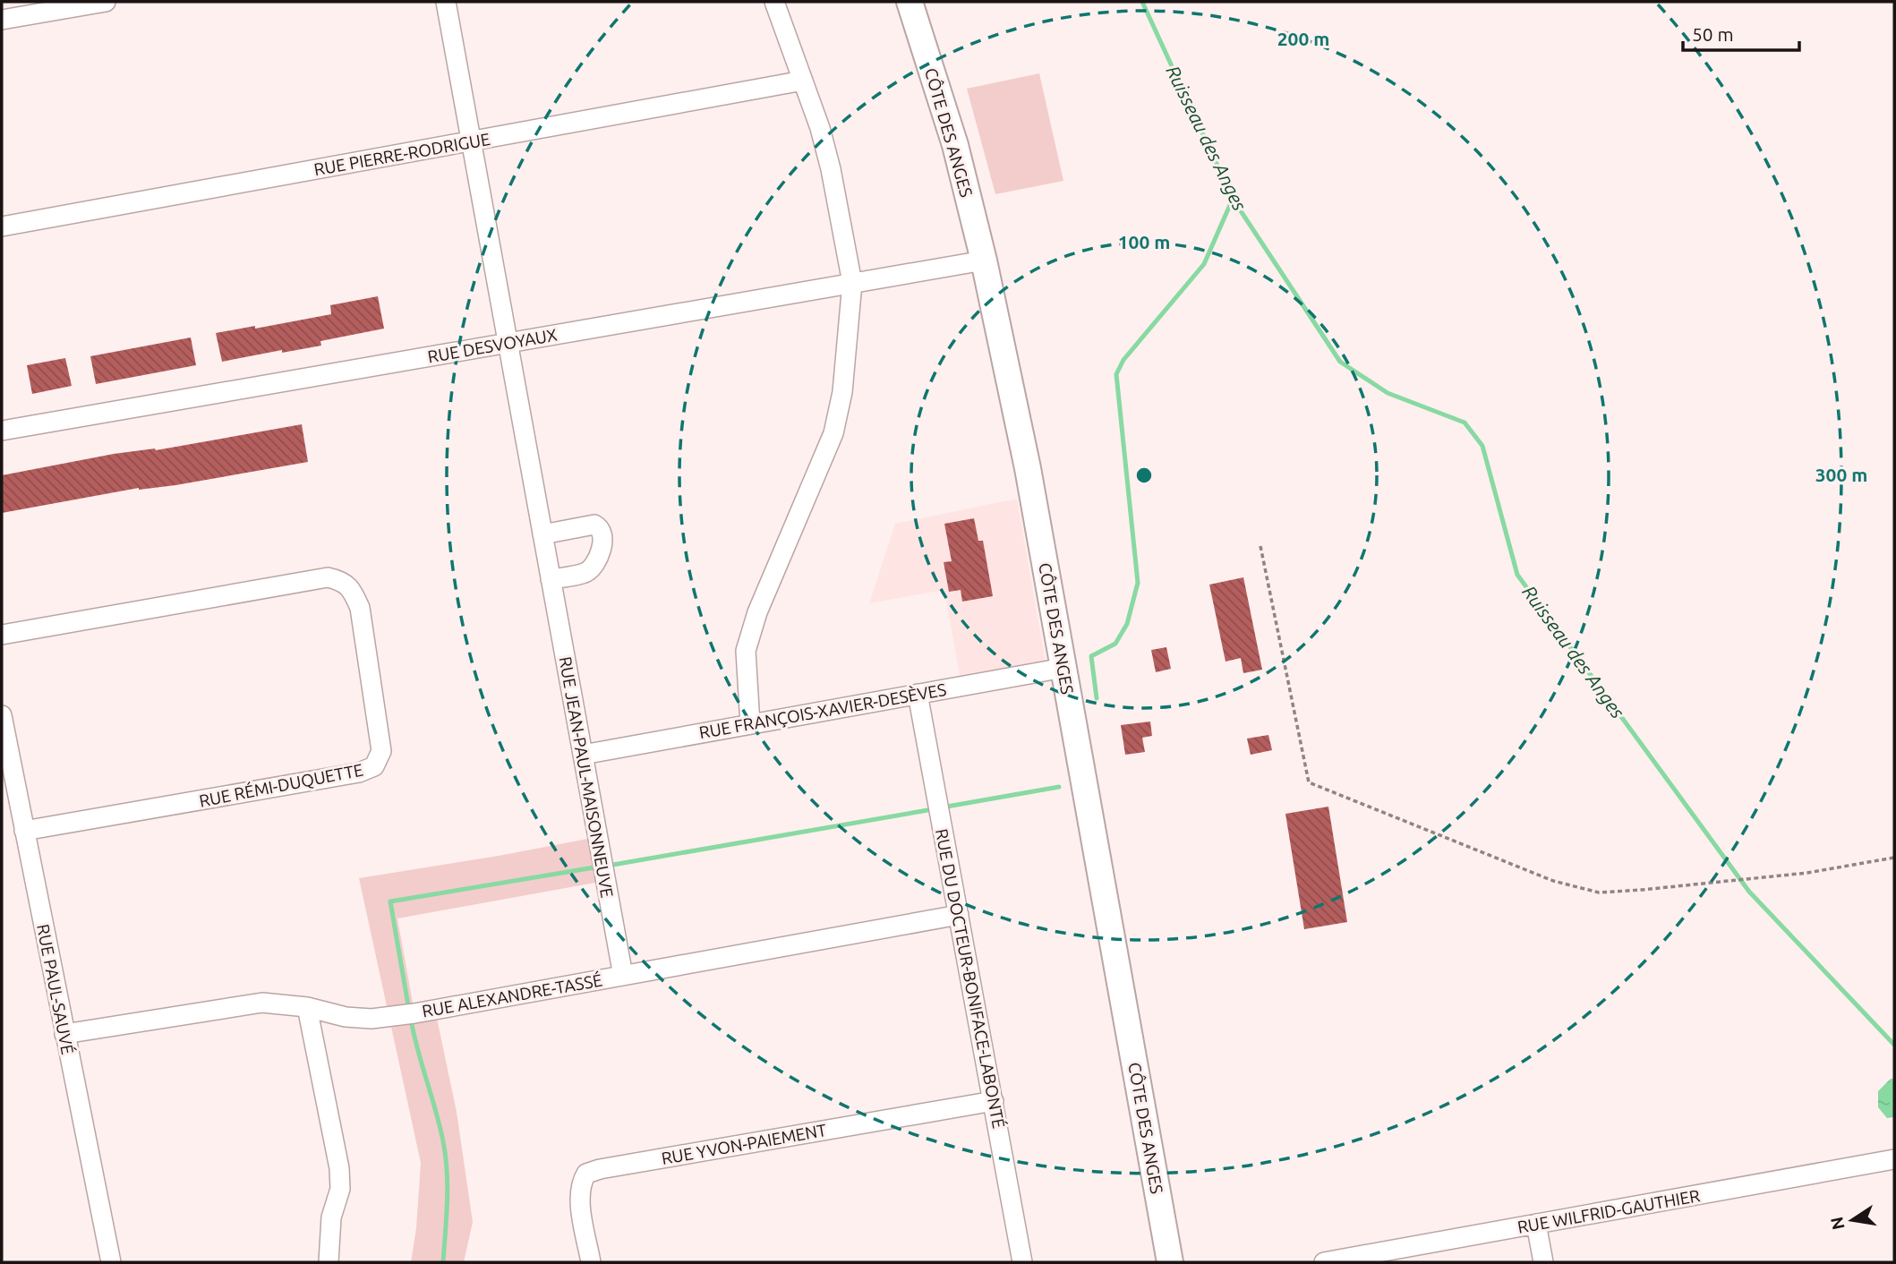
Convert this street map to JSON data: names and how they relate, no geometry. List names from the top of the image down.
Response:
{
  "streets": {
    "street": [
      "CÔTE DES ANGES",
      "RUE PIERRE-RODRIGUE",
      "RUE DESVOYAUX",
      "RUE FRANÇOIS-XAVIER-DESÈVES",
      "RUE JEAN-PAUL-MAISONNEUVE",
      "RUE RÉMI-DUQUETTE",
      "RUE DU DOCTEUR-BONIFACE-LABONTÉ",
      "RUE PAUL-SAUVÉ",
      "RUE ALEXANDRE-TASSÉ",
      "RUE YVON-PAIEMENT",
      "RUE WILFRID-GAUTHIER"
    ]
  },
  "crossings": [
    ["CÔTE DES ANGES", "RUE DESVOYAUX"],
    ["CÔTE DES ANGES", "RUE FRANÇOIS-XAVIER-DESÈVES"],
    ["RUE PIERRE-RODRIGUE", "RUE JEAN-PAUL-MAISONNEUVE"],
    ["RUE DESVOYAUX", "RUE JEAN-PAUL-MAISONNEUVE"],
    ["RUE FRANÇOIS-XAVIER-DESÈVES", "RUE JEAN-PAUL-MAISONNEUVE"],
    ["RUE FRANÇOIS-XAVIER-DESÈVES", "RUE DU DOCTEUR-BONIFACE-LABONTÉ"],
    ["RUE JEAN-PAUL-MAISONNEUVE", "RUE ALEXANDRE-TASSÉ"],
    ["RUE RÉMI-DUQUETTE", "RUE PAUL-SAUVÉ"],
    ["RUE DU DOCTEUR-BONIFACE-LABONTÉ", "RUE ALEXANDRE-TASSÉ"],
    ["RUE DU DOCTEUR-BONIFACE-LABONTÉ", "RUE YVON-PAIEMENT"],
    ["RUE PAUL-SAUVÉ", "RUE ALEXANDRE-TASSÉ"]
  ],
  "water": ["Ruisseau des Anges"],
  "scale_bar": "50 m",
  "north": "left",
  "rings": ["200 m", "100 m", "300 m"]
}
